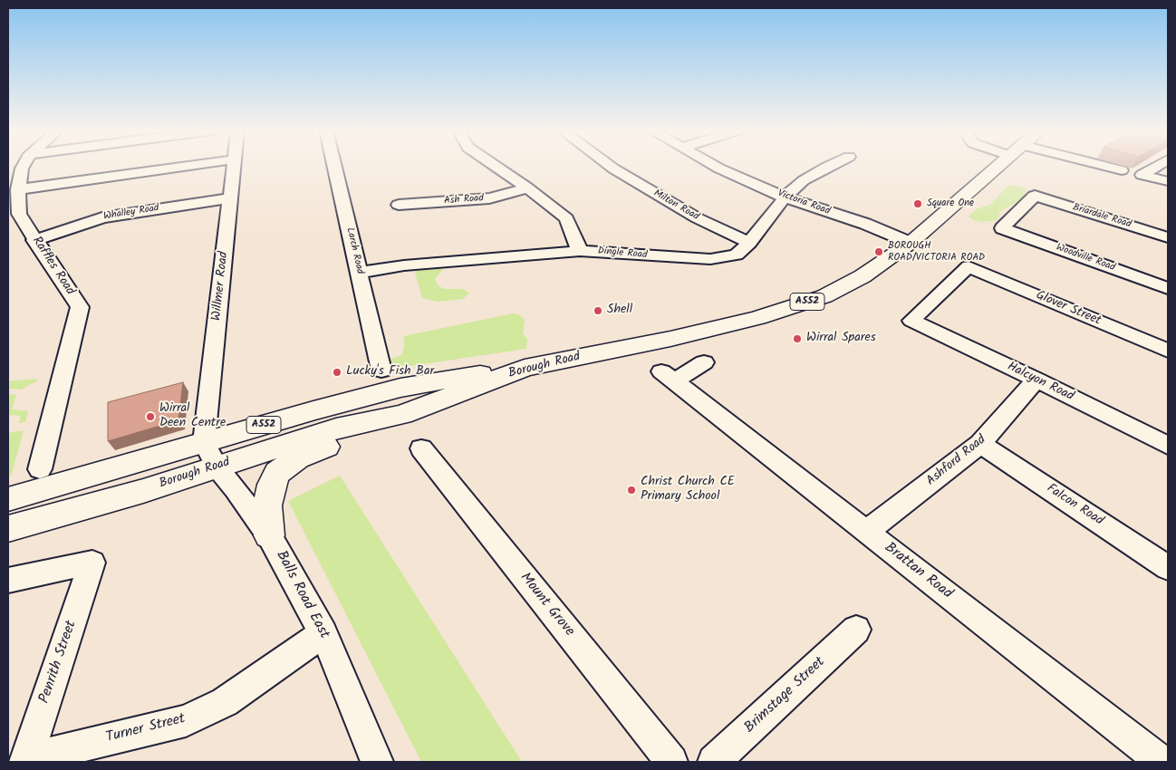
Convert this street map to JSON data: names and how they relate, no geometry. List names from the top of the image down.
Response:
{
  "streets": {
    "highway": ["A552", "Borough Road"],
    "street": [
      "Ash Road",
      "Victoria Road",
      "Milton Road",
      "Whalley Road",
      "Briardale Road",
      "Larch Road",
      "Dingle Road",
      "Woodville Road",
      "Raffles Road",
      "Willmer Road",
      "Glover Street",
      "Halcyon Road",
      "Ashford Road",
      "Falcon Road",
      "Brattan Road",
      "Balls Road East",
      "Mount Grove",
      "Penrith Street",
      "Brimstage Street",
      "Turner Street"
    ]
  },
  "crossings": [
    ["Victoria Road", "Dingle Road"],
    ["Victoria Road", "Borough Road"],
    ["Milton Road", "Dingle Road"],
    ["Whalley Road", "Raffles Road"],
    ["Whalley Road", "Willmer Road"],
    ["Briardale Road", "Woodville Road"],
    ["Larch Road", "Dingle Road"],
    ["Willmer Road", "A552"],
    ["Willmer Road", "Borough Road"],
    ["Willmer Road", "Balls Road East"],
    ["A552", "Borough Road"],
    ["A552", "Balls Road East"],
    ["Glover Street", "Halcyon Road"],
    ["Borough Road", "Balls Road East"],
    ["Halcyon Road", "Ashford Road"],
    ["Ashford Road", "Falcon Road"],
    ["Ashford Road", "Brattan Road"],
    ["Balls Road East", "Turner Street"],
    ["Penrith Street", "Turner Street"]
  ],
  "places": [
    "Square One",
    "BOROUGH ROAD/VICTORIA ROAD",
    "Shell",
    "Wirral Spares",
    "Lucky's Fish Bar",
    "Wirral Deen Centre",
    "Christ Church CE Primary School"
  ]
}
